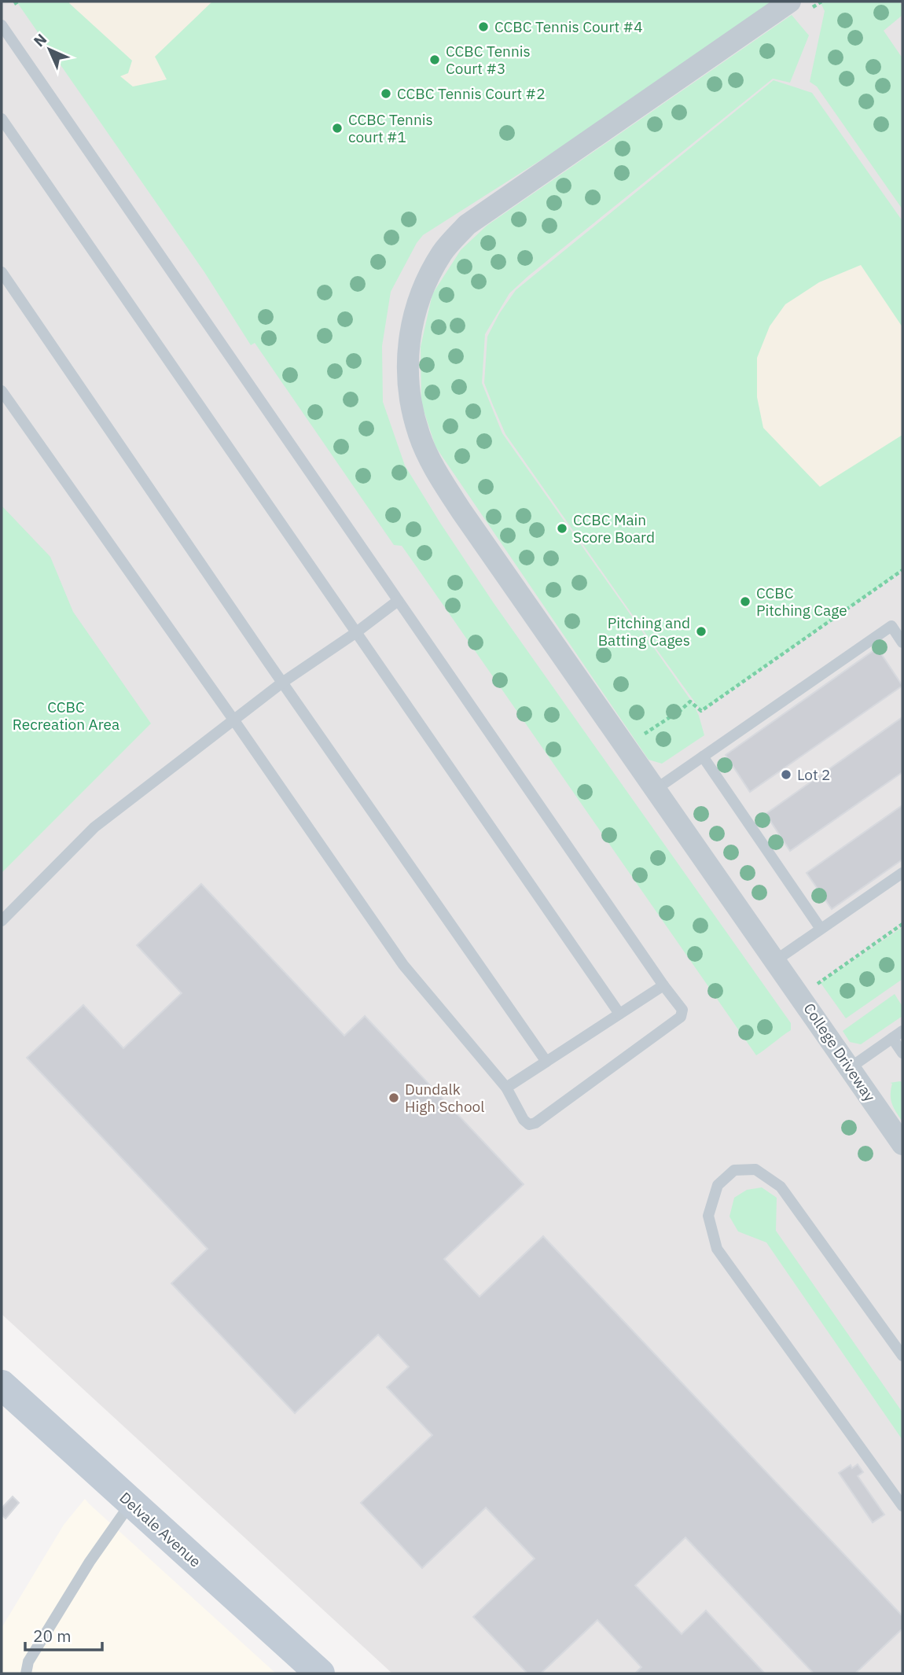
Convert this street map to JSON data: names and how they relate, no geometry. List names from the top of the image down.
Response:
{
  "streets": {
    "street": ["College Driveway", "Delvale Avenue"]
  },
  "parks": ["CCBC Recreation Area"],
  "places": [
    "CCBC Tennis Court #4",
    "CCBC Tennis Court #3",
    "CCBC Tennis Court #2",
    "CCBC Tennis court #1",
    "CCBC Main Score Board",
    "CCBC Pitching Cage",
    "Pitching and Batting Cages",
    "Lot 2",
    "Dundalk High School"
  ],
  "scale_bar": "20 m",
  "north": "top left"
}
